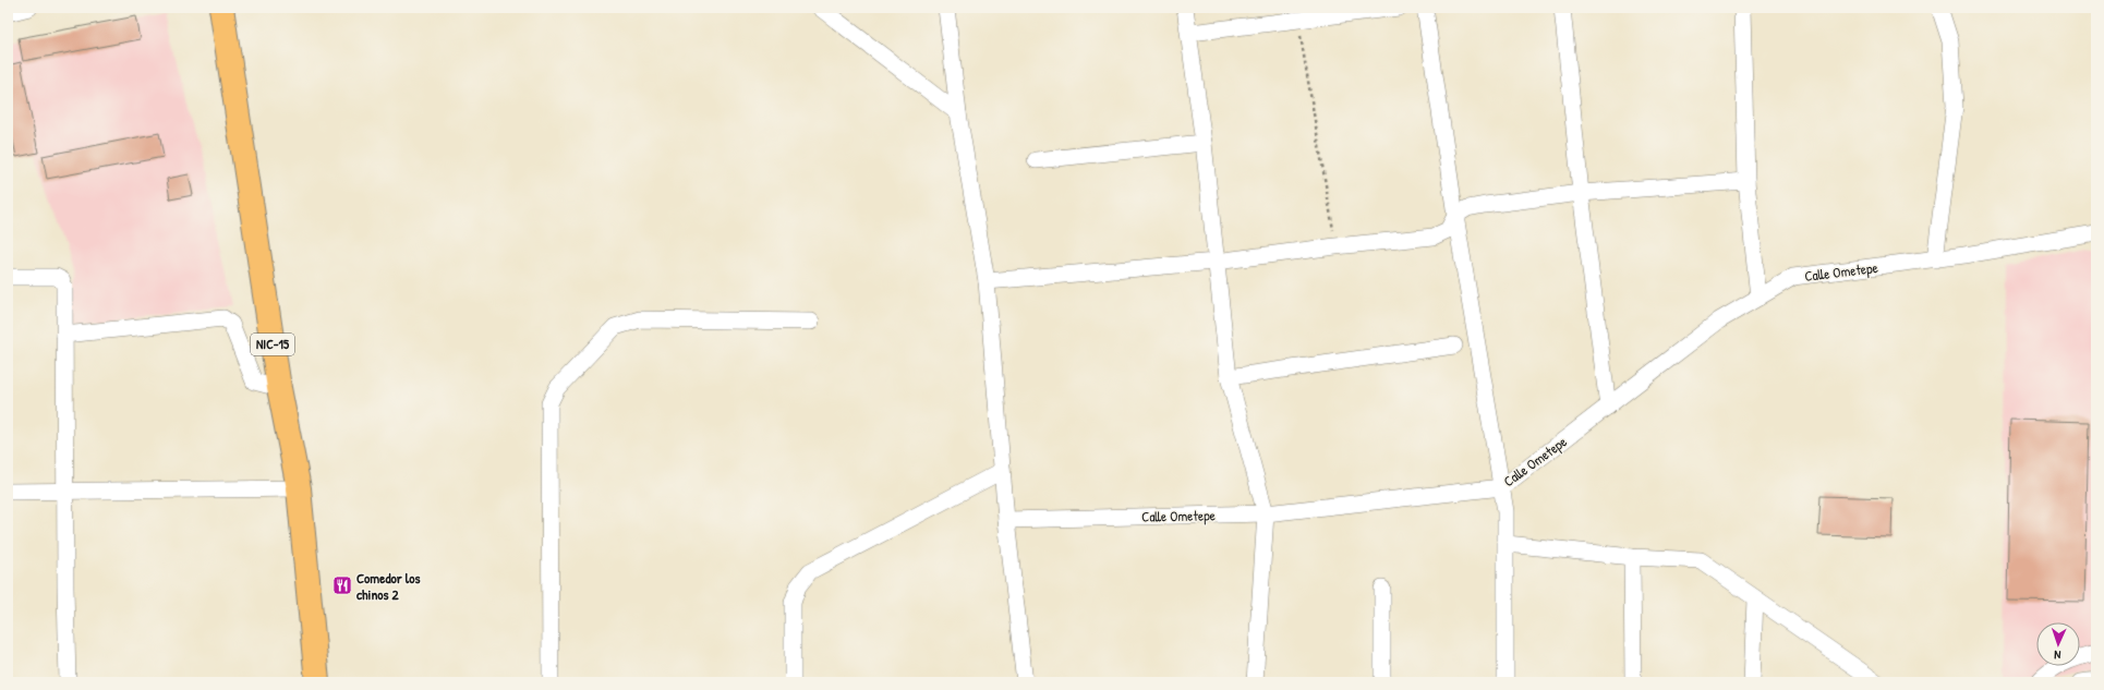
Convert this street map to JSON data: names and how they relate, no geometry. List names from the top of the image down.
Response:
{
  "streets": {
    "highway": ["NIC-15"],
    "street": ["Calle Ometepe"]
  },
  "places": {
    "restaurant": ["Comedor los chinos 2"]
  },
  "north": "bottom"
}
